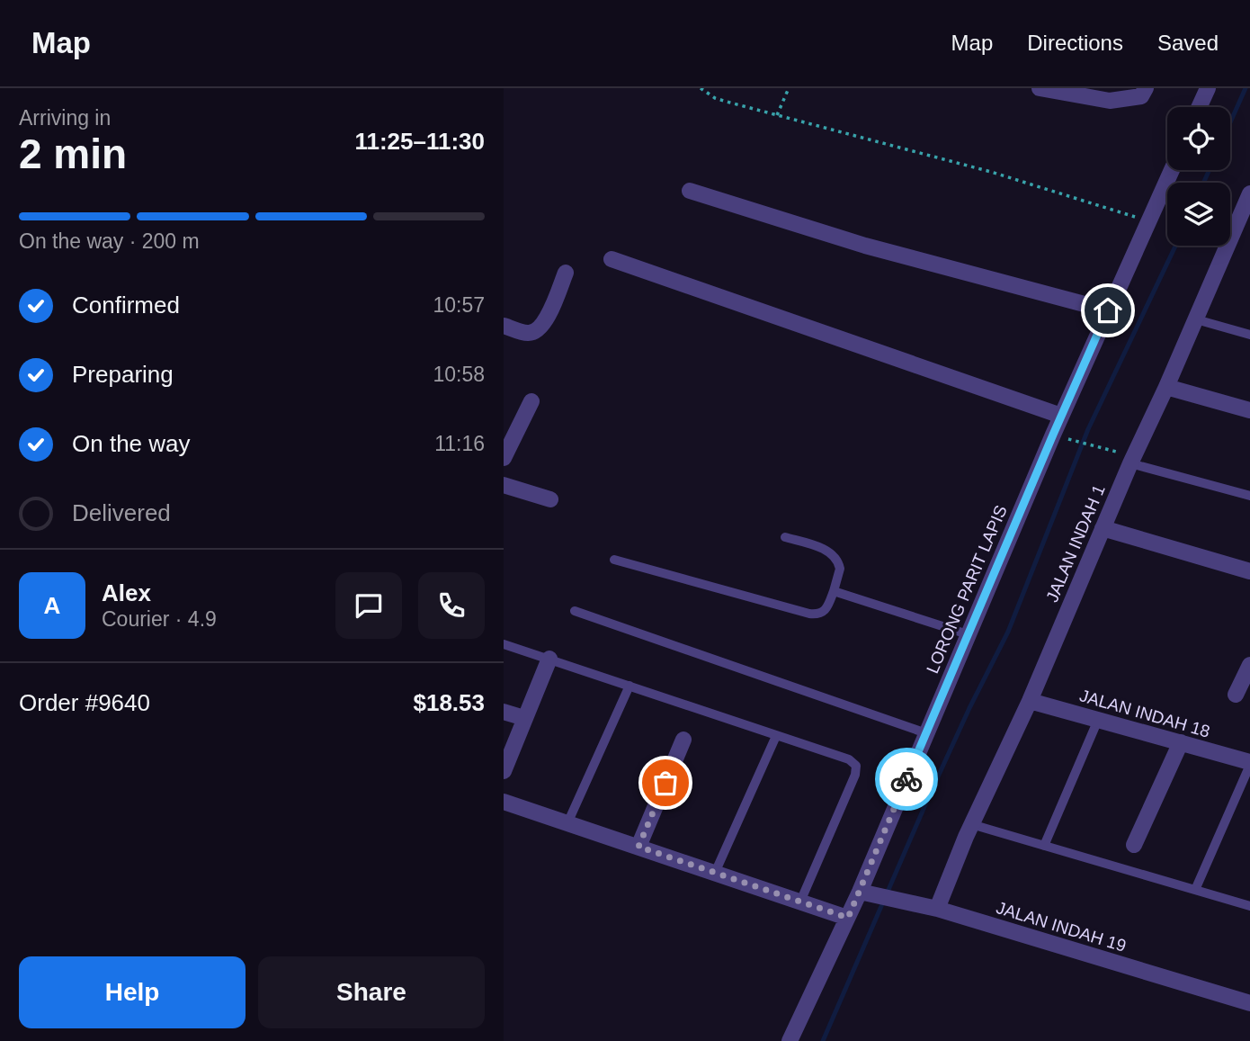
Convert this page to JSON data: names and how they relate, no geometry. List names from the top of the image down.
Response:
{
  "streets": {
    "street": [
      "JALAN INDAH 1",
      "LORONG PARIT LAPIS",
      "JALAN INDAH 18",
      "JALAN INDAH 19"
    ]
  },
  "crossings": [
    ["JALAN INDAH 1", "JALAN INDAH 18"],
    ["JALAN INDAH 1", "JALAN INDAH 19"],
    ["LORONG PARIT LAPIS", "JALAN INDAH 19"]
  ],
  "page": {
    "header": "Map",
    "nav": ["Map", "Directions", "Saved"],
    "heading": ["2 min", "Arriving in", "11:25–11:30"],
    "panel": [
      "Alex",
      "Courier · 4.9",
      "Order #9640",
      "$18.53"
    ],
    "bar": "On the way · 200 m",
    "list": [
      ["Confirmed", "10:57"],
      ["Preparing", "10:58"],
      ["On the way", "11:16"],
      "Delivered"
    ],
    "round": "A",
    "buttons": ["Help", "Share"]
  }
}
